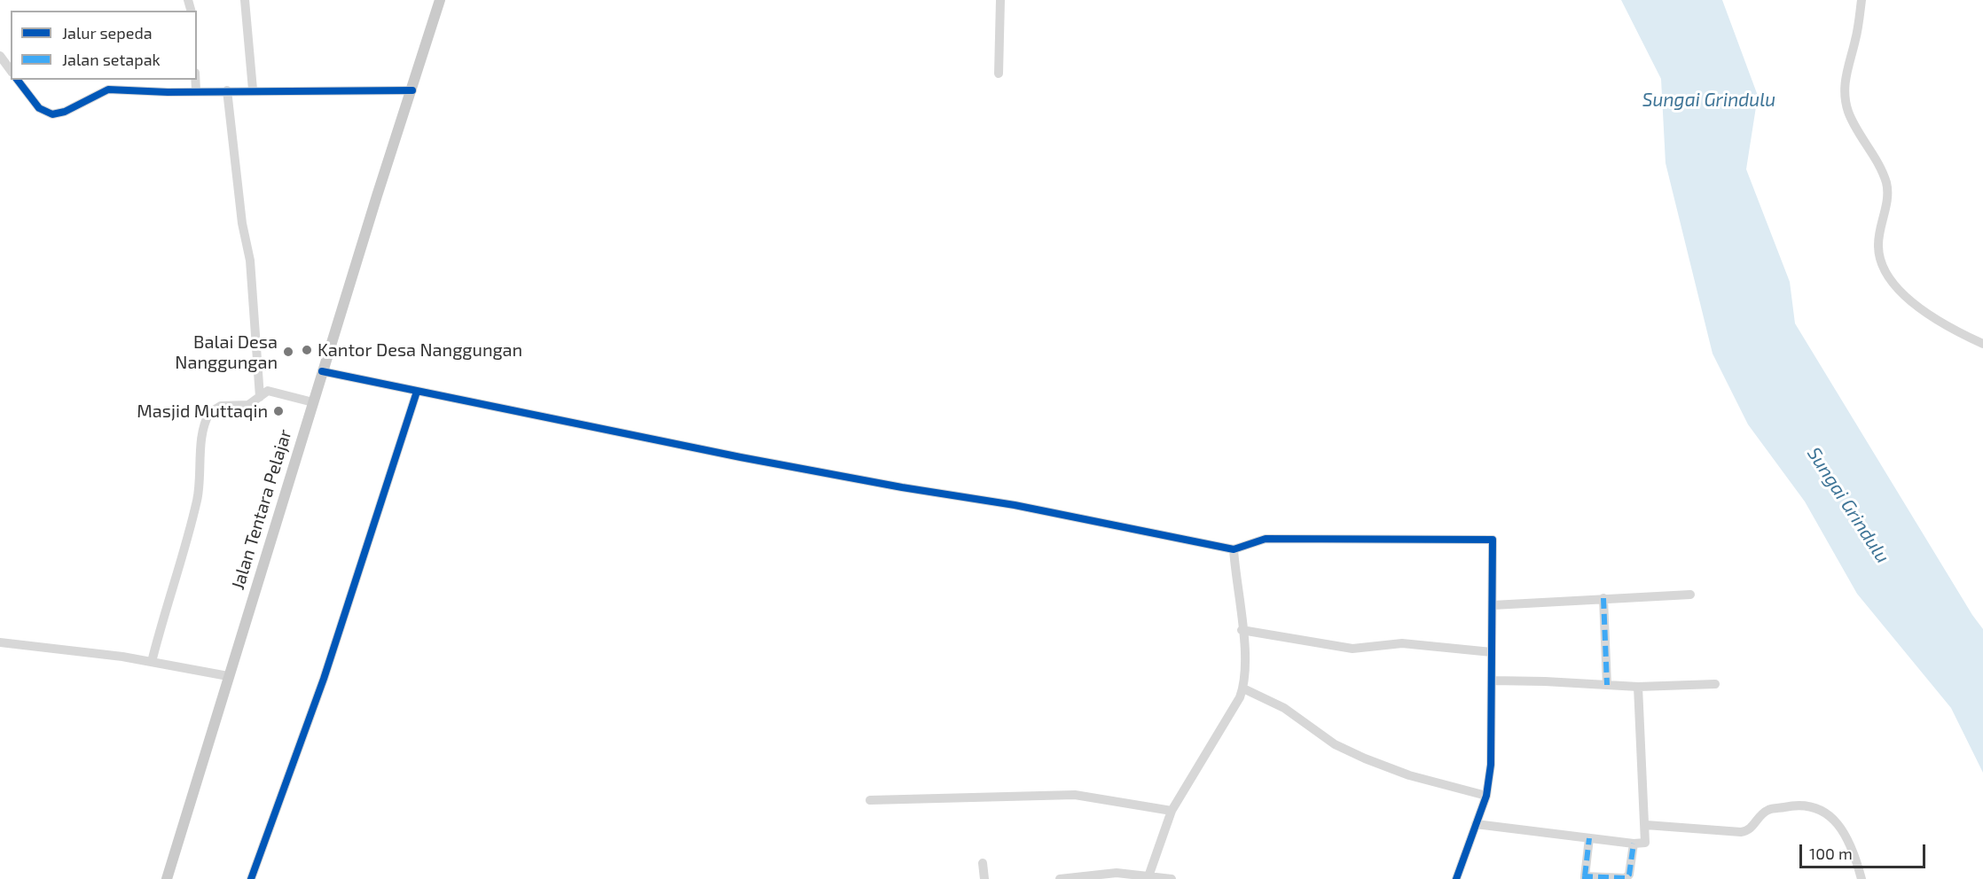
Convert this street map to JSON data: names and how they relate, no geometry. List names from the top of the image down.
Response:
{
  "streets": {
    "main road": ["Jalan Tentara Pelajar"]
  },
  "water": ["Sungai Grindulu"],
  "places": ["Kantor Desa Nanggungan", "Balai Desa Nanggungan", "Masjid Muttaqin"],
  "legend": ["Jalur sepeda", "Jalan setapak"],
  "scale_bar": "100 m"
}
